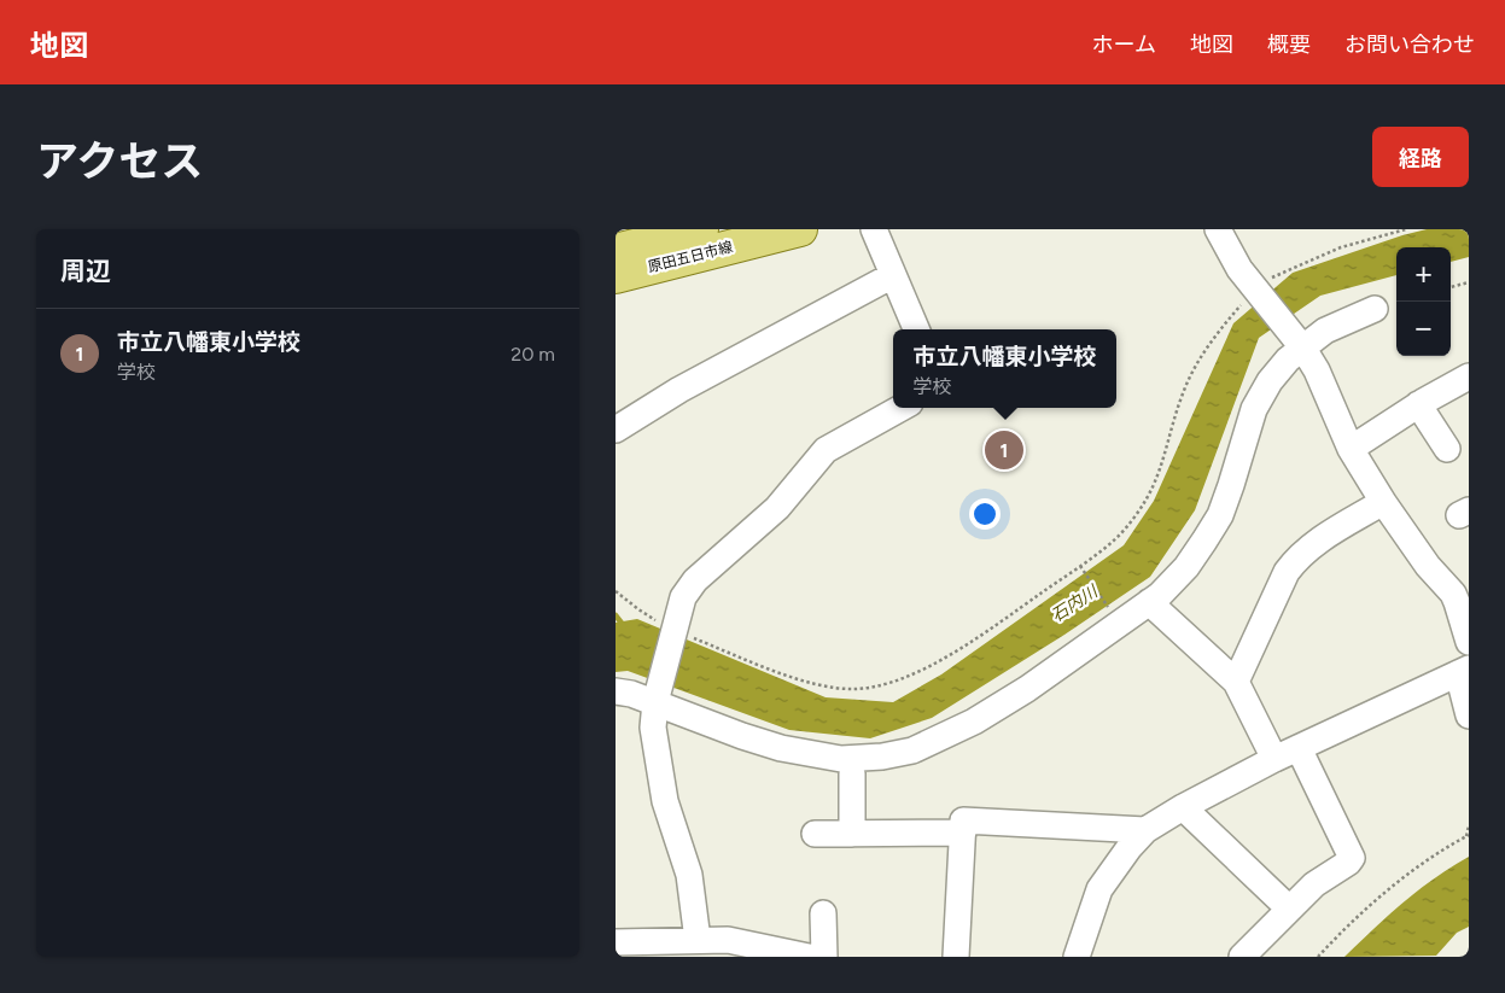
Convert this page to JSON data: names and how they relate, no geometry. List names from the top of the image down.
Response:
{
  "streets": {
    "main road": ["原田五日市線"]
  },
  "water": ["石内川"],
  "page": {
    "header": "地図",
    "nav": [
      "ホーム",
      "地図",
      "概要",
      "お問い合わせ"
    ],
    "title": "アクセス",
    "buttons": "経路",
    "heading": "周辺",
    "map_buttons": ["+", "−"],
    "list": [
      {
        "mark": "1",
        "name": "市立八幡東小学校",
        "note": "学校",
        "value": "20 m"
      }
    ],
    "popup": ["市立八幡東小学校", "学校"],
    "pins": "1"
  }
}
